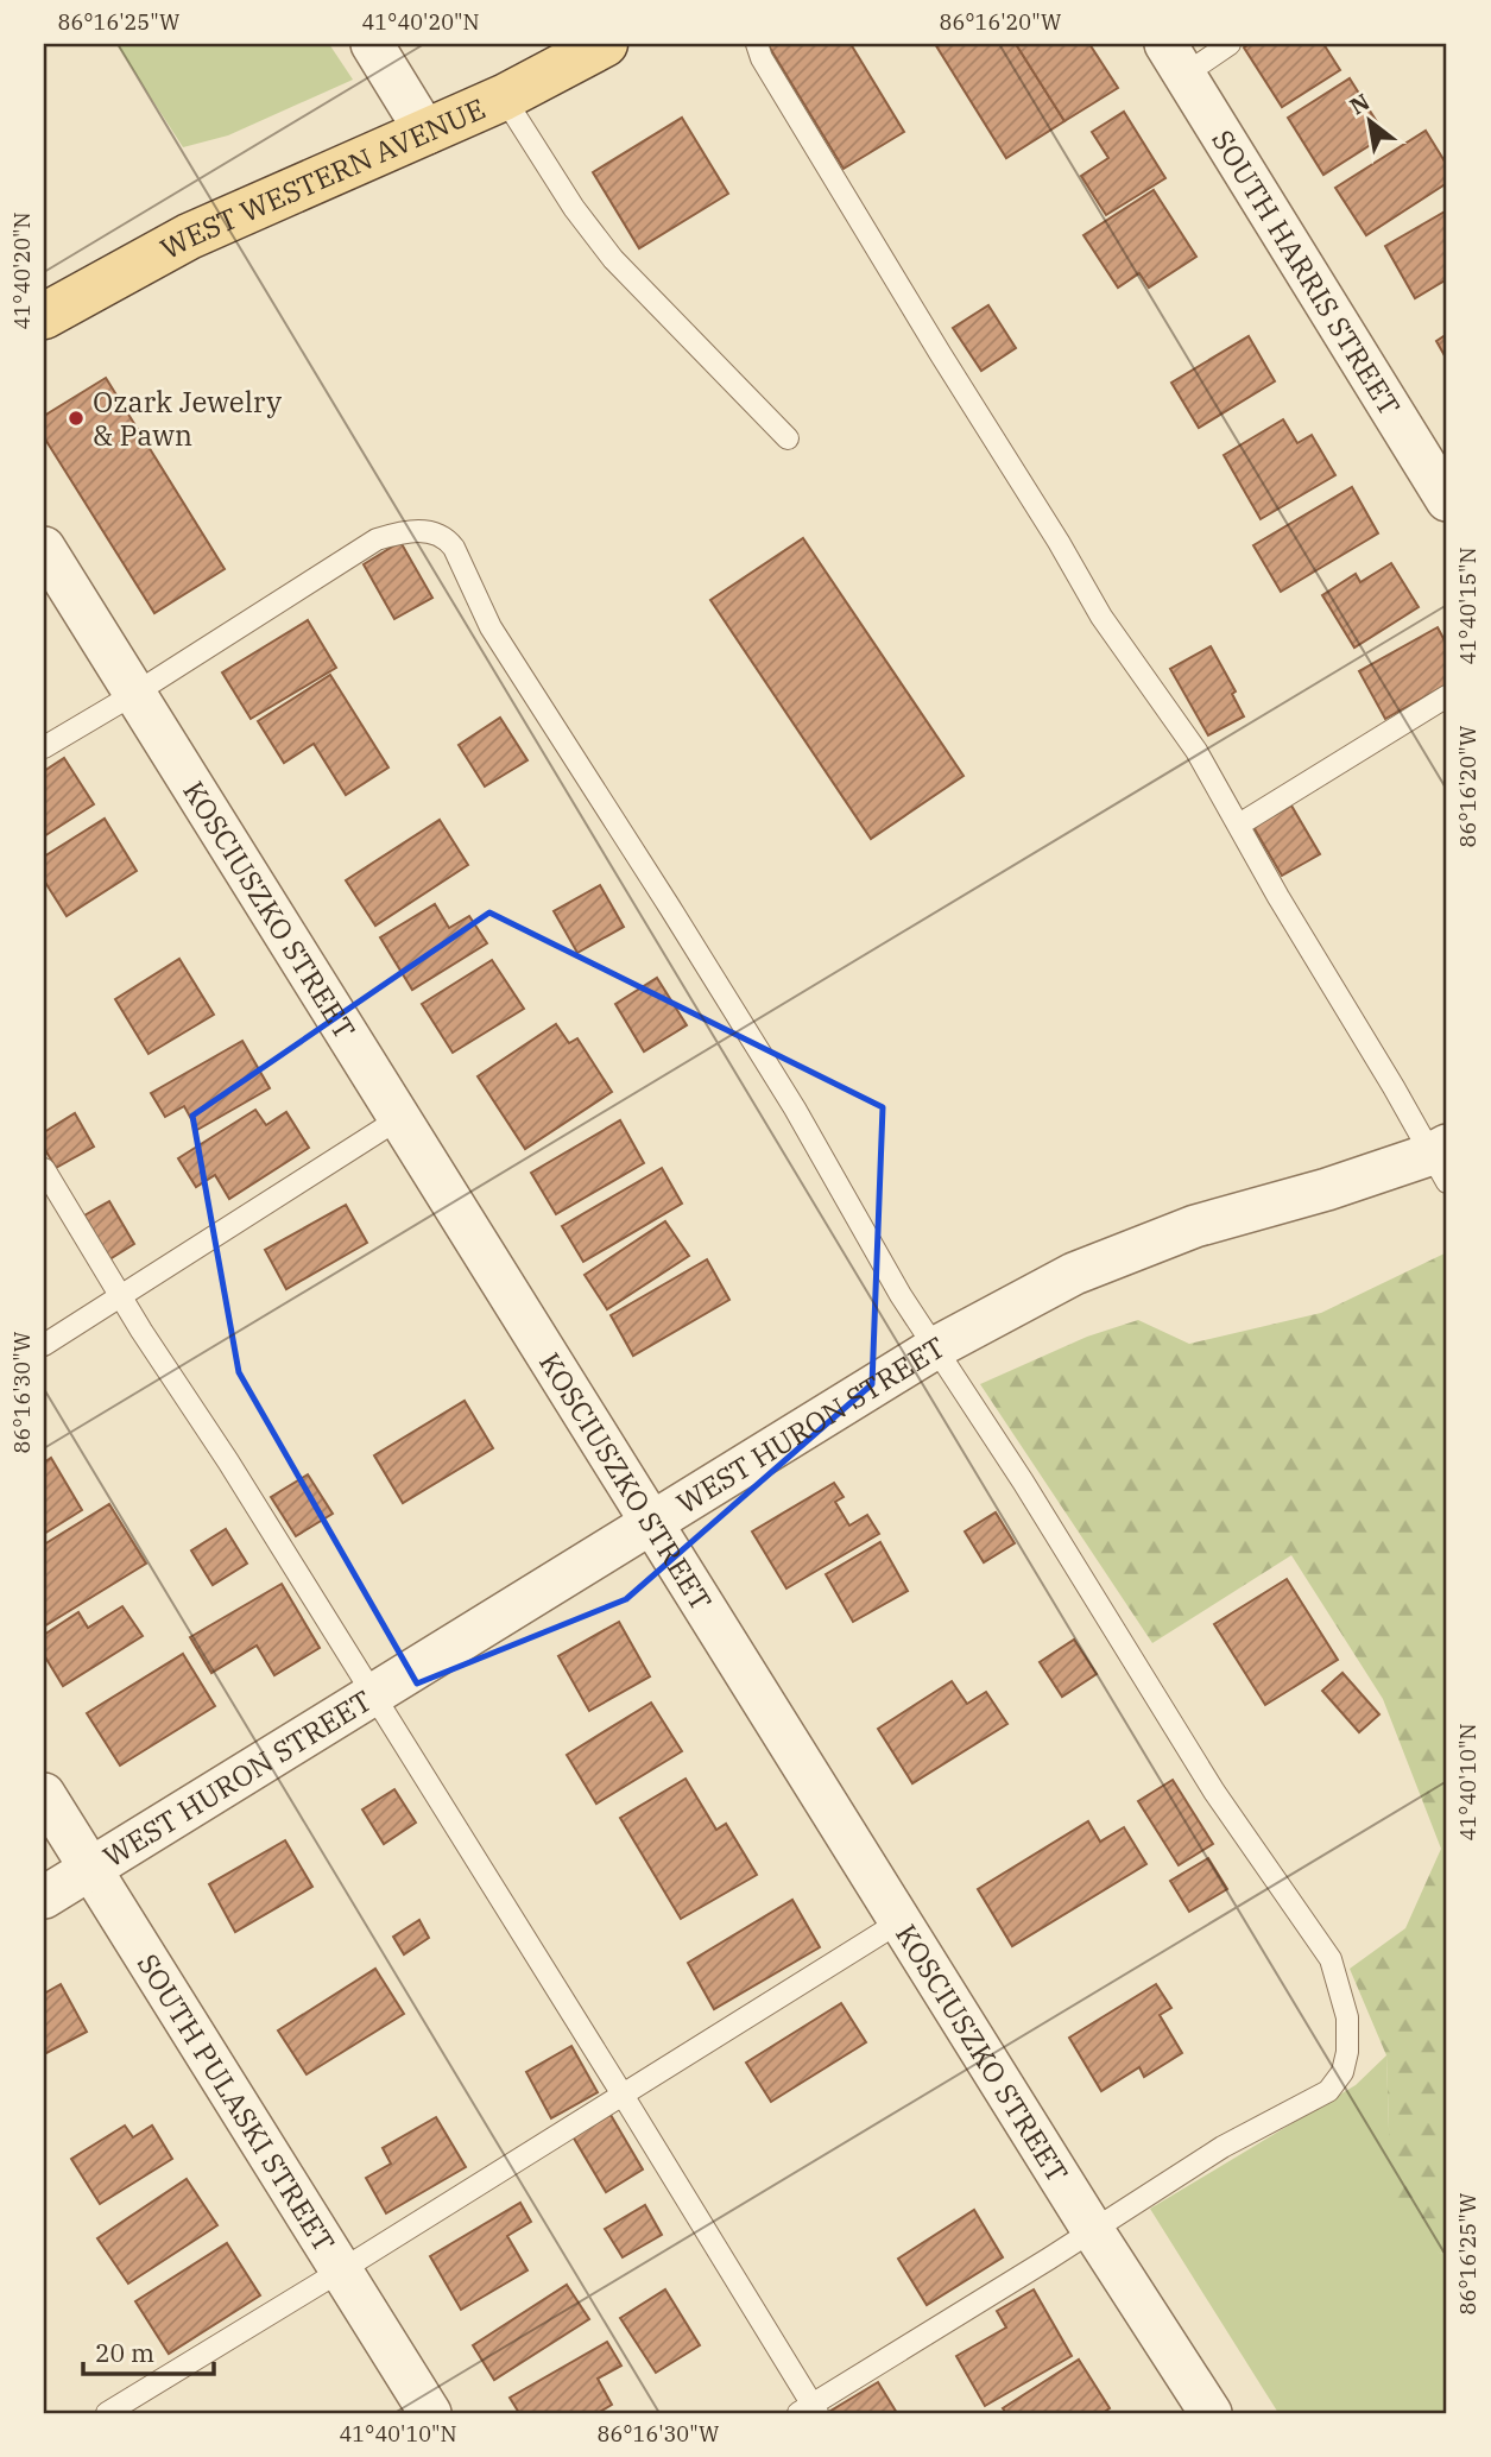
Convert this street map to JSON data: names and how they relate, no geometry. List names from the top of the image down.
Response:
{
  "streets": {
    "main road": ["WEST WESTERN AVENUE"],
    "street": [
      "SOUTH HARRIS STREET",
      "KOSCIUSZKO STREET",
      "WEST HURON STREET",
      "SOUTH PULASKI STREET"
    ]
  },
  "crossings": [
    ["KOSCIUSZKO STREET", "WEST HURON STREET"],
    ["WEST HURON STREET", "SOUTH PULASKI STREET"]
  ],
  "places": ["Ozark Jewelry & Pawn"],
  "scale_bar": "20 m",
  "north": "top left",
  "coordinates": [
    "86°16'25\"W",
    "41°40'20\"N",
    "86°16'20\"W",
    "41°40'15\"N",
    "86°16'30\"W",
    "41°40'10\"N"
  ]
}
